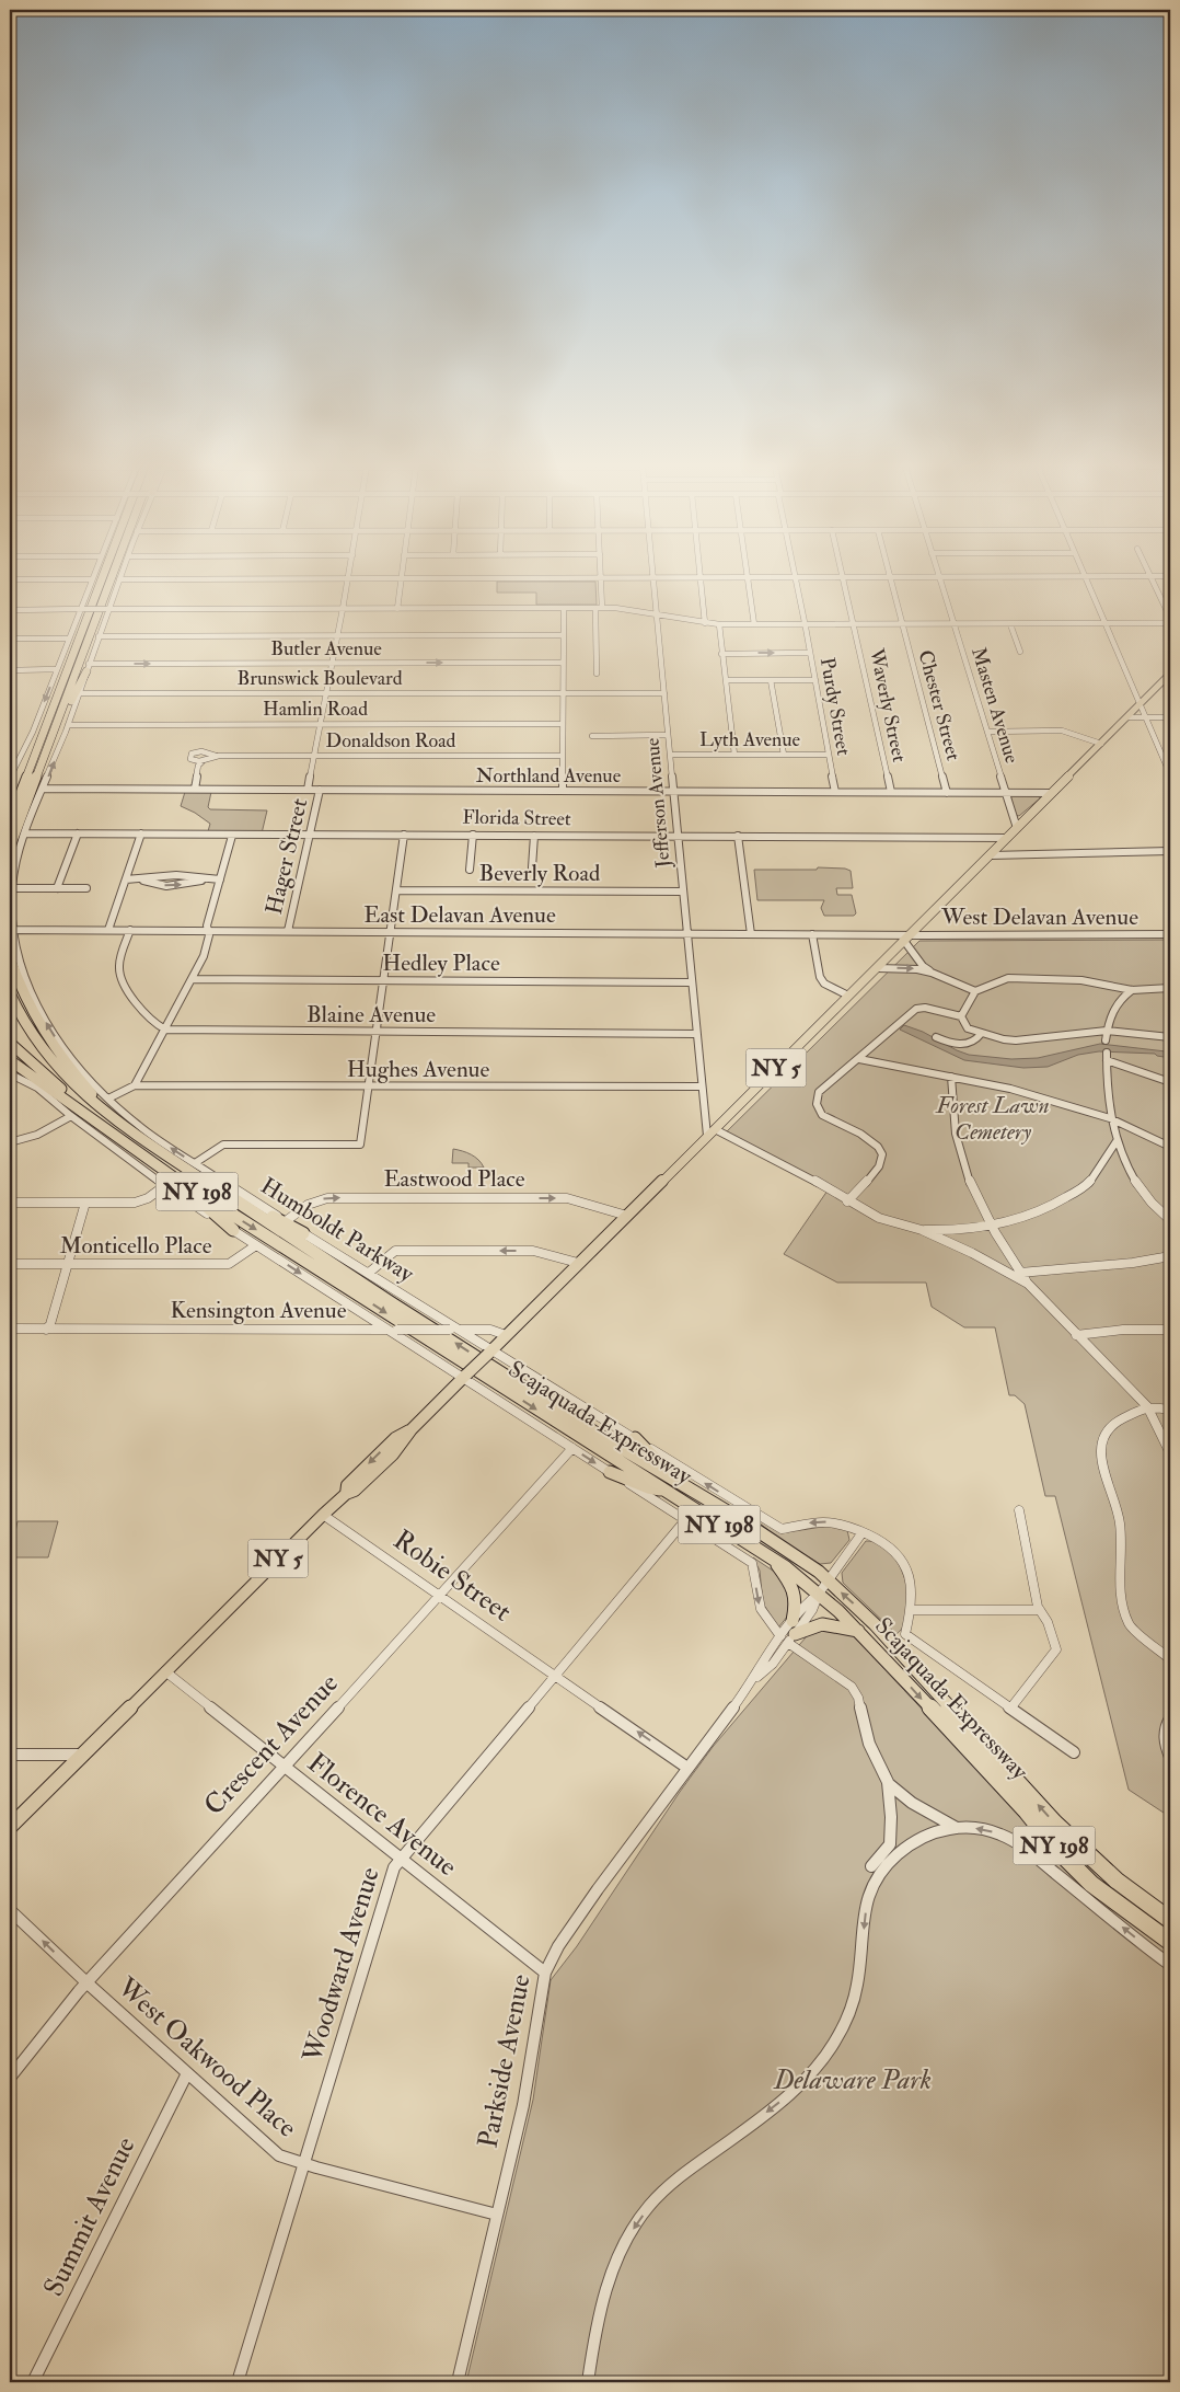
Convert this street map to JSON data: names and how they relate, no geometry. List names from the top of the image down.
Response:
{
  "streets": {
    "highway": ["NY 198", "Scajaquada Expressway"],
    "main road": ["NY 5"],
    "street": [
      "Butler Avenue",
      "Brunswick Boulevard",
      "Waverly Street",
      "Chester Street",
      "Masten Avenue",
      "Purdy Street",
      "Hamlin Road",
      "Lyth Avenue",
      "Donaldson Road",
      "Northland Avenue",
      "Jefferson Avenue",
      "Florida Street",
      "Hager Street",
      "Beverly Road",
      "East Delavan Avenue",
      "West Delavan Avenue",
      "Hedley Place",
      "Blaine Avenue",
      "Hughes Avenue",
      "Eastwood Place",
      "Humboldt Parkway",
      "Monticello Place",
      "Kensington Avenue",
      "Robie Street",
      "Crescent Avenue",
      "Florence Avenue",
      "Woodward Avenue",
      "West Oakwood Place",
      "Parkside Avenue",
      "Summit Avenue"
    ]
  },
  "crossings": [
    ["Butler Avenue", "Humboldt Parkway"],
    ["Brunswick Boulevard", "Jefferson Avenue"],
    ["Brunswick Boulevard", "Humboldt Parkway"],
    ["Waverly Street", "Northland Avenue"],
    ["Chester Street", "Northland Avenue"],
    ["Masten Avenue", "Northland Avenue"],
    ["Masten Avenue", "NY 5"],
    ["Purdy Street", "Lyth Avenue"],
    ["Purdy Street", "Northland Avenue"],
    ["Hamlin Road", "Humboldt Parkway"],
    ["Lyth Avenue", "Jefferson Avenue"],
    ["Northland Avenue", "Jefferson Avenue"],
    ["Northland Avenue", "Hager Street"],
    ["Northland Avenue", "NY 5"],
    ["Northland Avenue", "Humboldt Parkway"],
    ["Jefferson Avenue", "Florida Street"],
    ["Jefferson Avenue", "Beverly Road"],
    ["Jefferson Avenue", "East Delavan Avenue"],
    ["Jefferson Avenue", "Hedley Place"],
    ["Jefferson Avenue", "Blaine Avenue"],
    ["Jefferson Avenue", "NY 5"],
    ["Jefferson Avenue", "Hughes Avenue"],
    ["Florida Street", "Hager Street"],
    ["Florida Street", "NY 5"],
    ["Florida Street", "Humboldt Parkway"],
    ["Hager Street", "East Delavan Avenue"],
    ["East Delavan Avenue", "West Delavan Avenue"],
    ["East Delavan Avenue", "NY 5"],
    ["East Delavan Avenue", "Humboldt Parkway"],
    ["West Delavan Avenue", "NY 5"],
    ["NY 5", "Eastwood Place"],
    ["NY 5", "Humboldt Parkway"],
    ["NY 5", "Kensington Avenue"],
    ["NY 5", "Robie Street"],
    ["NY 5", "Florence Avenue"],
    ["Eastwood Place", "Humboldt Parkway"],
    ["Humboldt Parkway", "Kensington Avenue"],
    ["Humboldt Parkway", "Scajaquada Expressway"],
    ["Humboldt Parkway", "Parkside Avenue"],
    ["Scajaquada Expressway", "Parkside Avenue"],
    ["Robie Street", "Crescent Avenue"],
    ["Robie Street", "Woodward Avenue"],
    ["Robie Street", "Parkside Avenue"],
    ["Crescent Avenue", "Florence Avenue"],
    ["Crescent Avenue", "West Oakwood Place"],
    ["Florence Avenue", "Woodward Avenue"],
    ["Florence Avenue", "Parkside Avenue"],
    ["Woodward Avenue", "West Oakwood Place"],
    ["West Oakwood Place", "Parkside Avenue"],
    ["West Oakwood Place", "Summit Avenue"]
  ],
  "one_way": ["Robie Street"],
  "parks": ["Forest Lawn Cemetery", "Delaware Park"]
}
